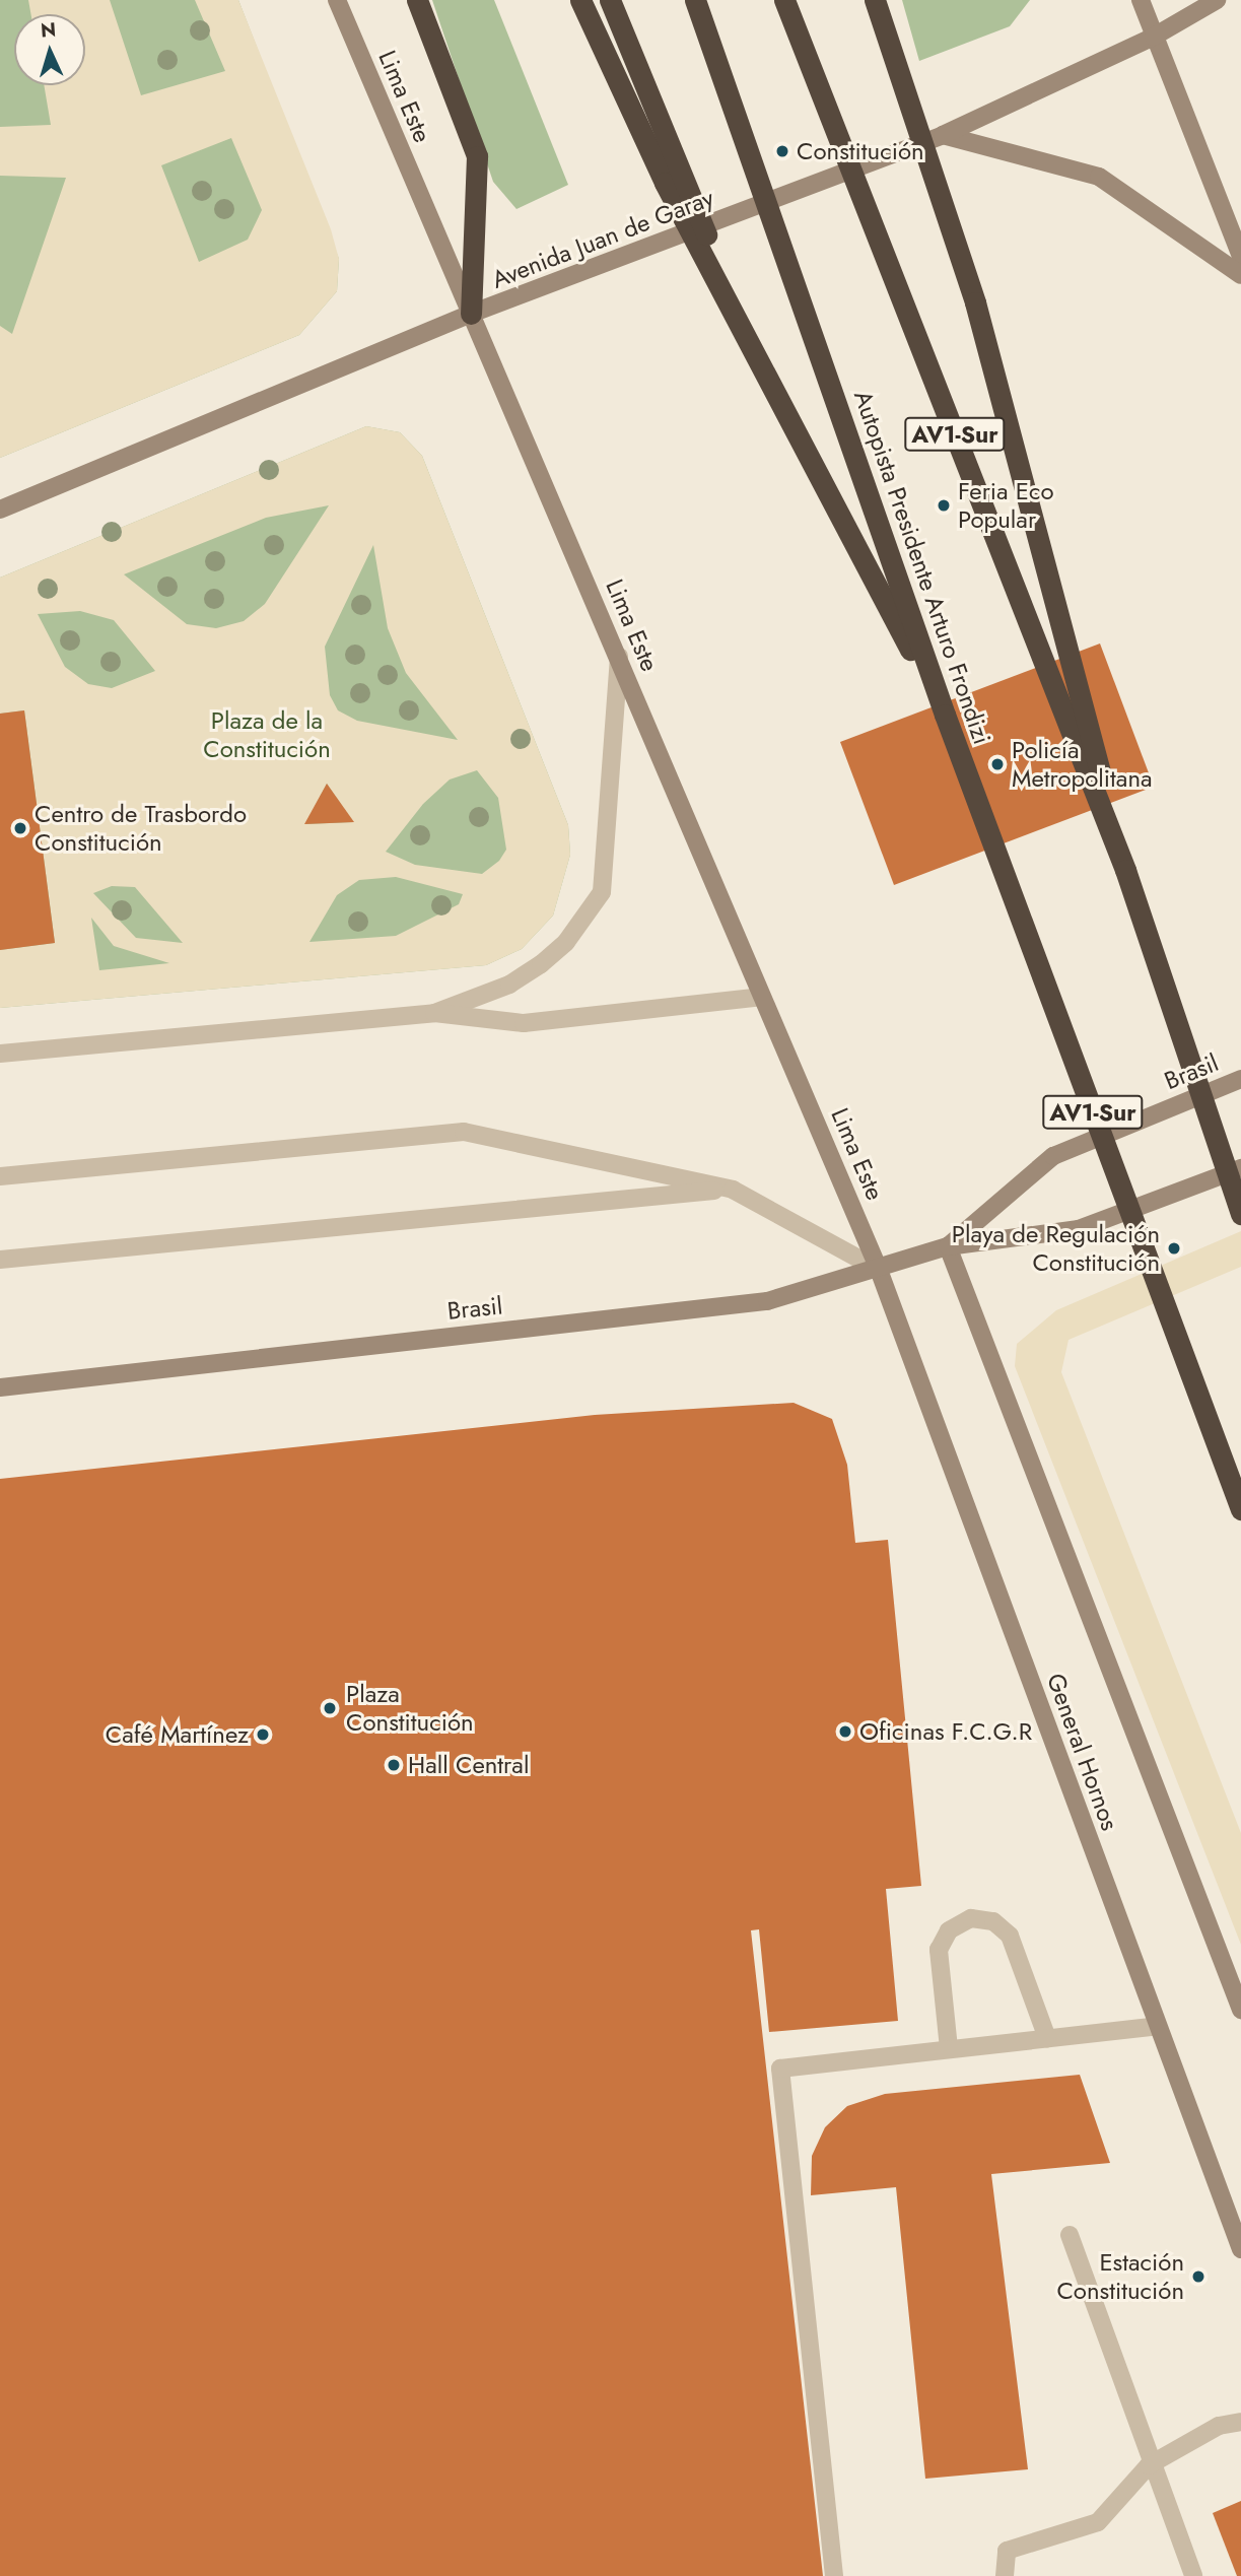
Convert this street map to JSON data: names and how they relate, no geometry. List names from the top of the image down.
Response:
{
  "streets": {
    "highway": ["AV1-Sur", "Autopista Presidente Arturo Frondizi"],
    "main road": [
      "Lima Este",
      "Avenida Juan de Garay",
      "Brasil",
      "General Hornos"
    ]
  },
  "crossings": [
    ["Lima Este", "Avenida Juan de Garay"],
    ["Lima Este", "Brasil"],
    ["Lima Este", "General Hornos"],
    ["Brasil", "General Hornos"]
  ],
  "parks": ["Plaza de la Constitución"],
  "places": [
    "Constitución",
    "Feria Eco Popular",
    "Policía Metropolitana",
    "Centro de Trasbordo Constitución",
    "Playa de Regulación Constitución",
    "Plaza Constitución",
    "Oficinas F.C.G.R",
    "Café Martínez",
    "Hall Central",
    "Estación Constitución"
  ],
  "north": "top"
}
